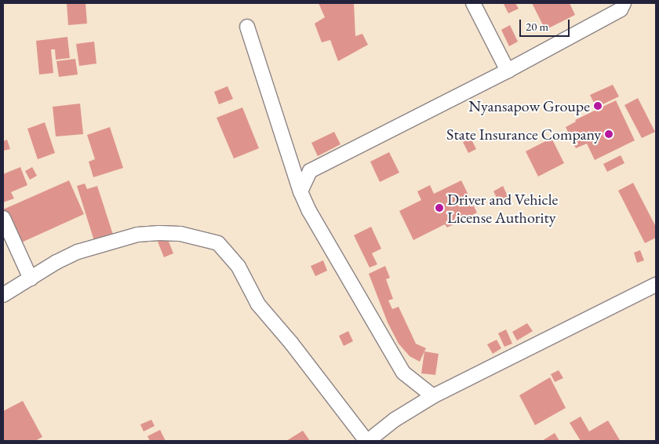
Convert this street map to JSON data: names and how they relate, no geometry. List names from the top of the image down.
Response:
{
  "places": ["Nyansapow Groupe", "State Insurance Company", "Driver and Vehicle License Authority"],
  "scale_bar": "20 m"
}
